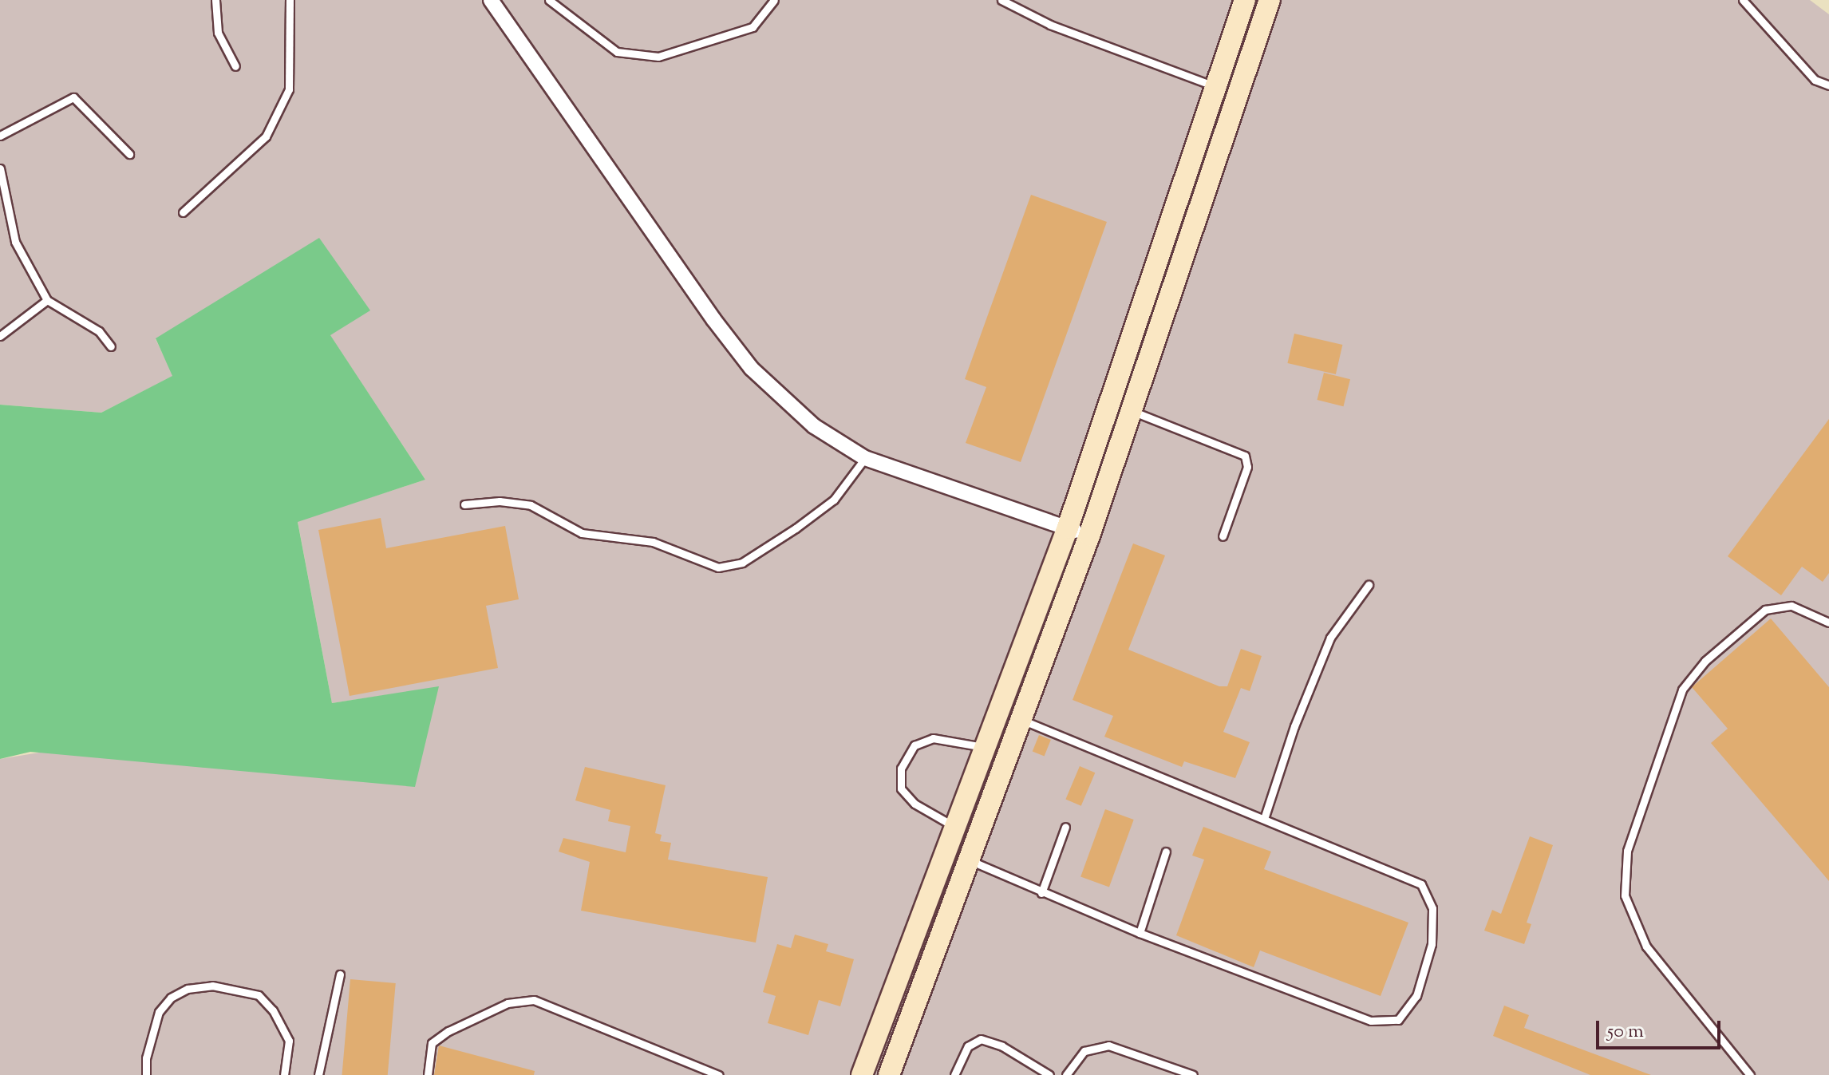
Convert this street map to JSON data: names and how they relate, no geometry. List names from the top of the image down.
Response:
{
  "scale_bar": "50 m"
}
